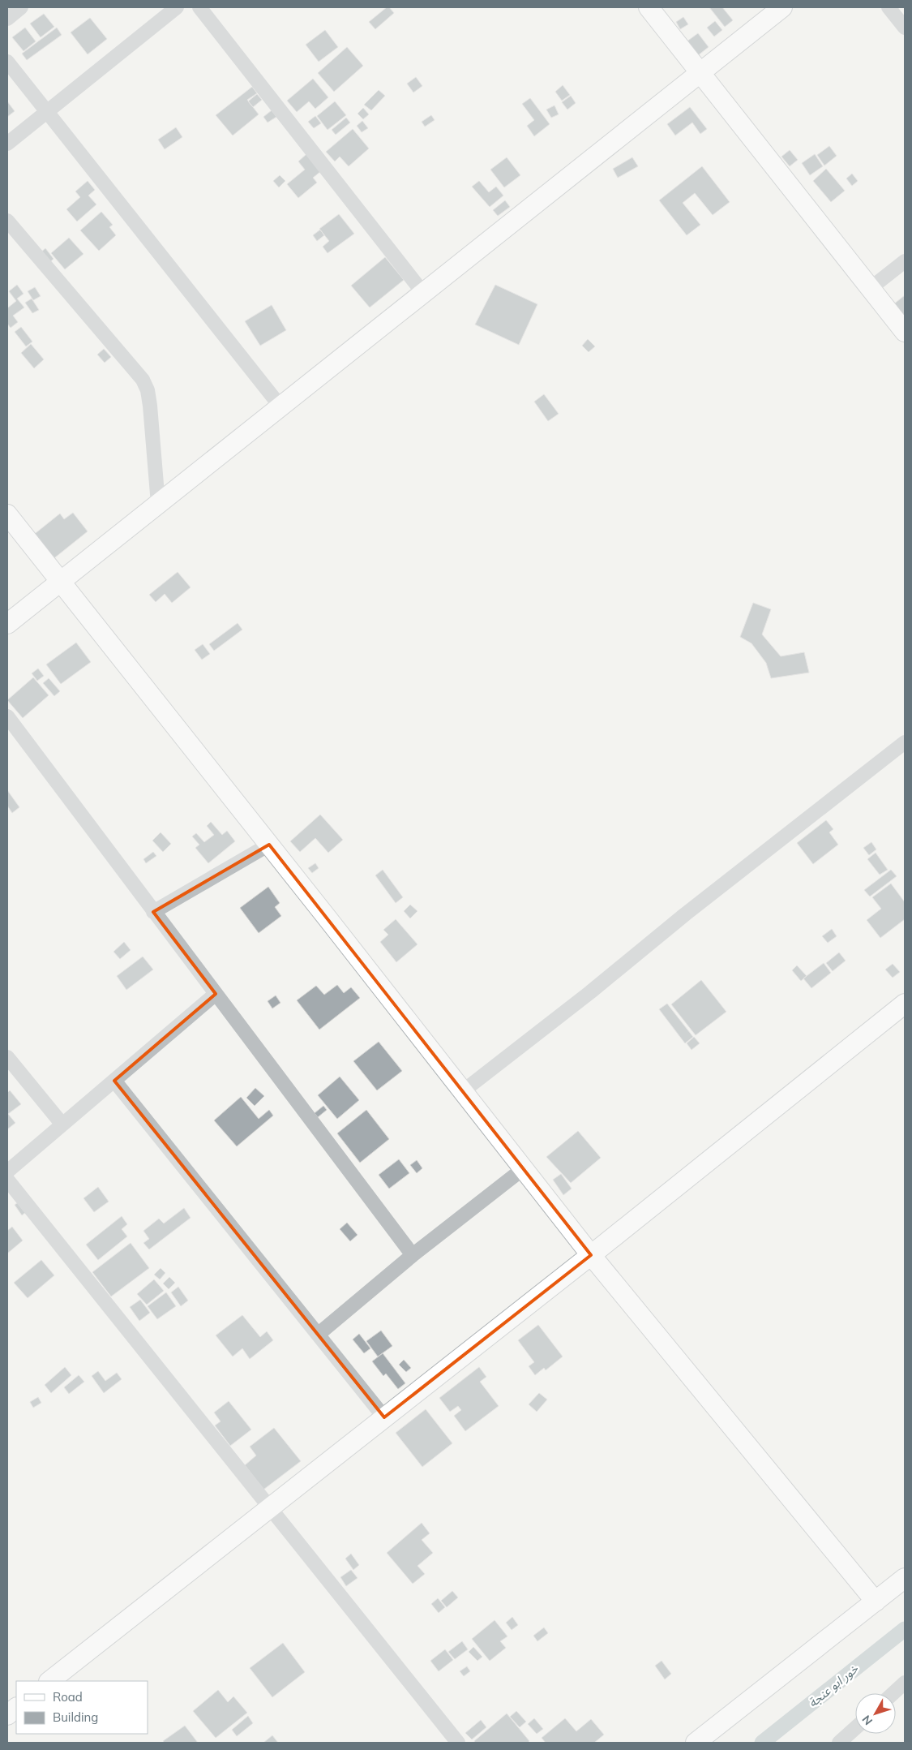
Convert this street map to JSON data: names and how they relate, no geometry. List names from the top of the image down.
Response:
{
  "water": ["خور ابو عنجة"],
  "legend": ["Road", "Building"],
  "north": "bottom left"
}
